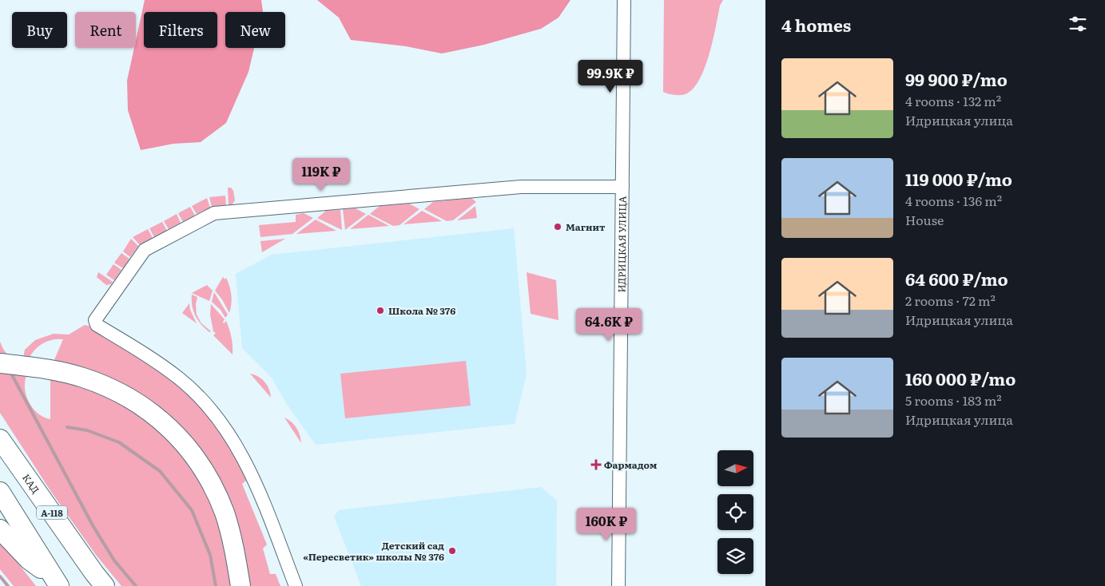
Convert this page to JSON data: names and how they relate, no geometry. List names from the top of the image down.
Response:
{
  "streets": {
    "highway": ["КАД", "А-118"],
    "street": ["ИДРИЦКАЯ УЛИЦА"]
  },
  "places": {
    "other": ["Магнит", "Школа № 376", "Детский сад «Пересветик» школы № 376"],
    "health": ["Фармадом"]
  },
  "north": "right",
  "page": {
    "heading": "4 homes",
    "chip": [
      "Buy",
      "Rent",
      "Filters",
      "New"
    ],
    "list": [
      {
        "name": "99 900 ₽/mo",
        "note": "4 rooms · 132 m² · Идрицкая улица"
      },
      {
        "name": "119 000 ₽/mo",
        "note": "4 rooms · 136 m² · House"
      },
      {
        "name": "64 600 ₽/mo",
        "note": "2 rooms · 72 m² · Идрицкая улица"
      },
      {
        "name": "160 000 ₽/mo",
        "note": "5 rooms · 183 m² · Идрицкая улица"
      }
    ],
    "price": [
      "99.9K ₽",
      "119K ₽",
      "64.6K ₽",
      "160K ₽"
    ]
  }
}
